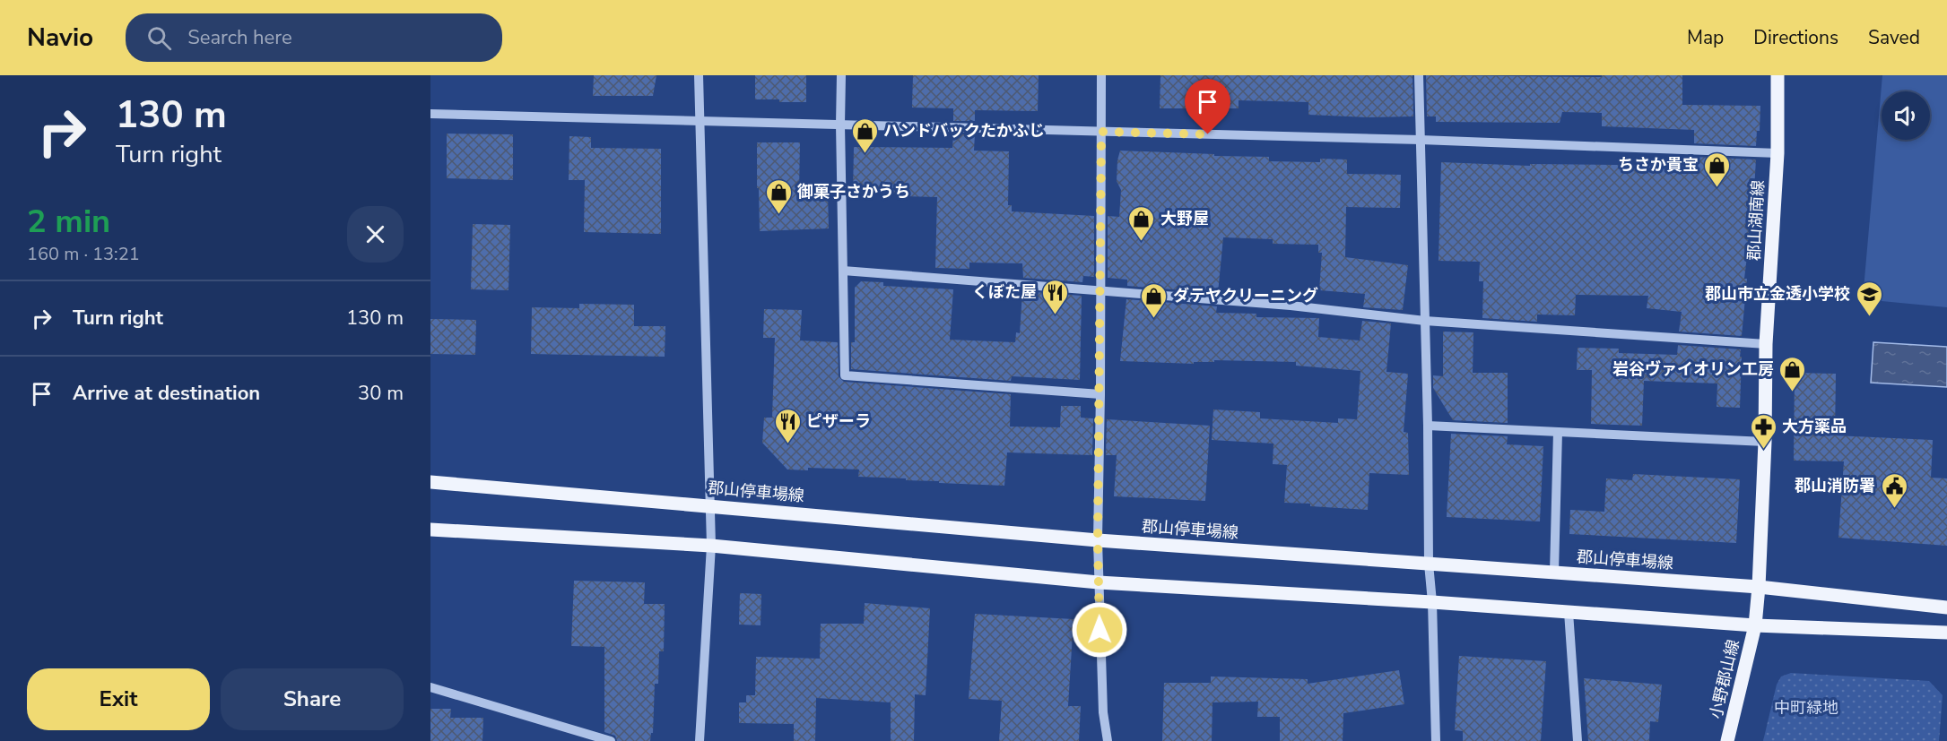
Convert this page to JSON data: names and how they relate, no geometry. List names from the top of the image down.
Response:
{
  "streets": {
    "main road": ["郡山湖南線", "郡山停車場線", "小野郡山線"]
  },
  "crossings": [
    ["郡山湖南線", "郡山停車場線"],
    ["郡山湖南線", "小野郡山線"]
  ],
  "parks": ["中町緑地"],
  "places": {
    "shop": [
      "ハンドバックたかふじ",
      "ちさか貴宝",
      "御菓子さかうち",
      "大野屋",
      "ダテヤクリーニング",
      "岩谷ヴァイオリン工房"
    ],
    "restaurant": ["くぼた屋", "ピザーラ"],
    "school or university": ["郡山市立金透小学校"],
    "pharmacy": ["大方薬品"],
    "public building": ["郡山消防署"]
  },
  "page": {
    "header": "Navio",
    "search": "Search here",
    "nav": ["Map", "Directions", "Saved"],
    "turn": ["130 m", "Turn right"],
    "heading": ["2 min", "160 m · 13:21"],
    "list": [
      {
        "name": "Turn right",
        "value": "130 m"
      },
      {
        "name": "Arrive at destination",
        "value": "30 m"
      }
    ],
    "buttons": ["Exit", "Share"]
  }
}
